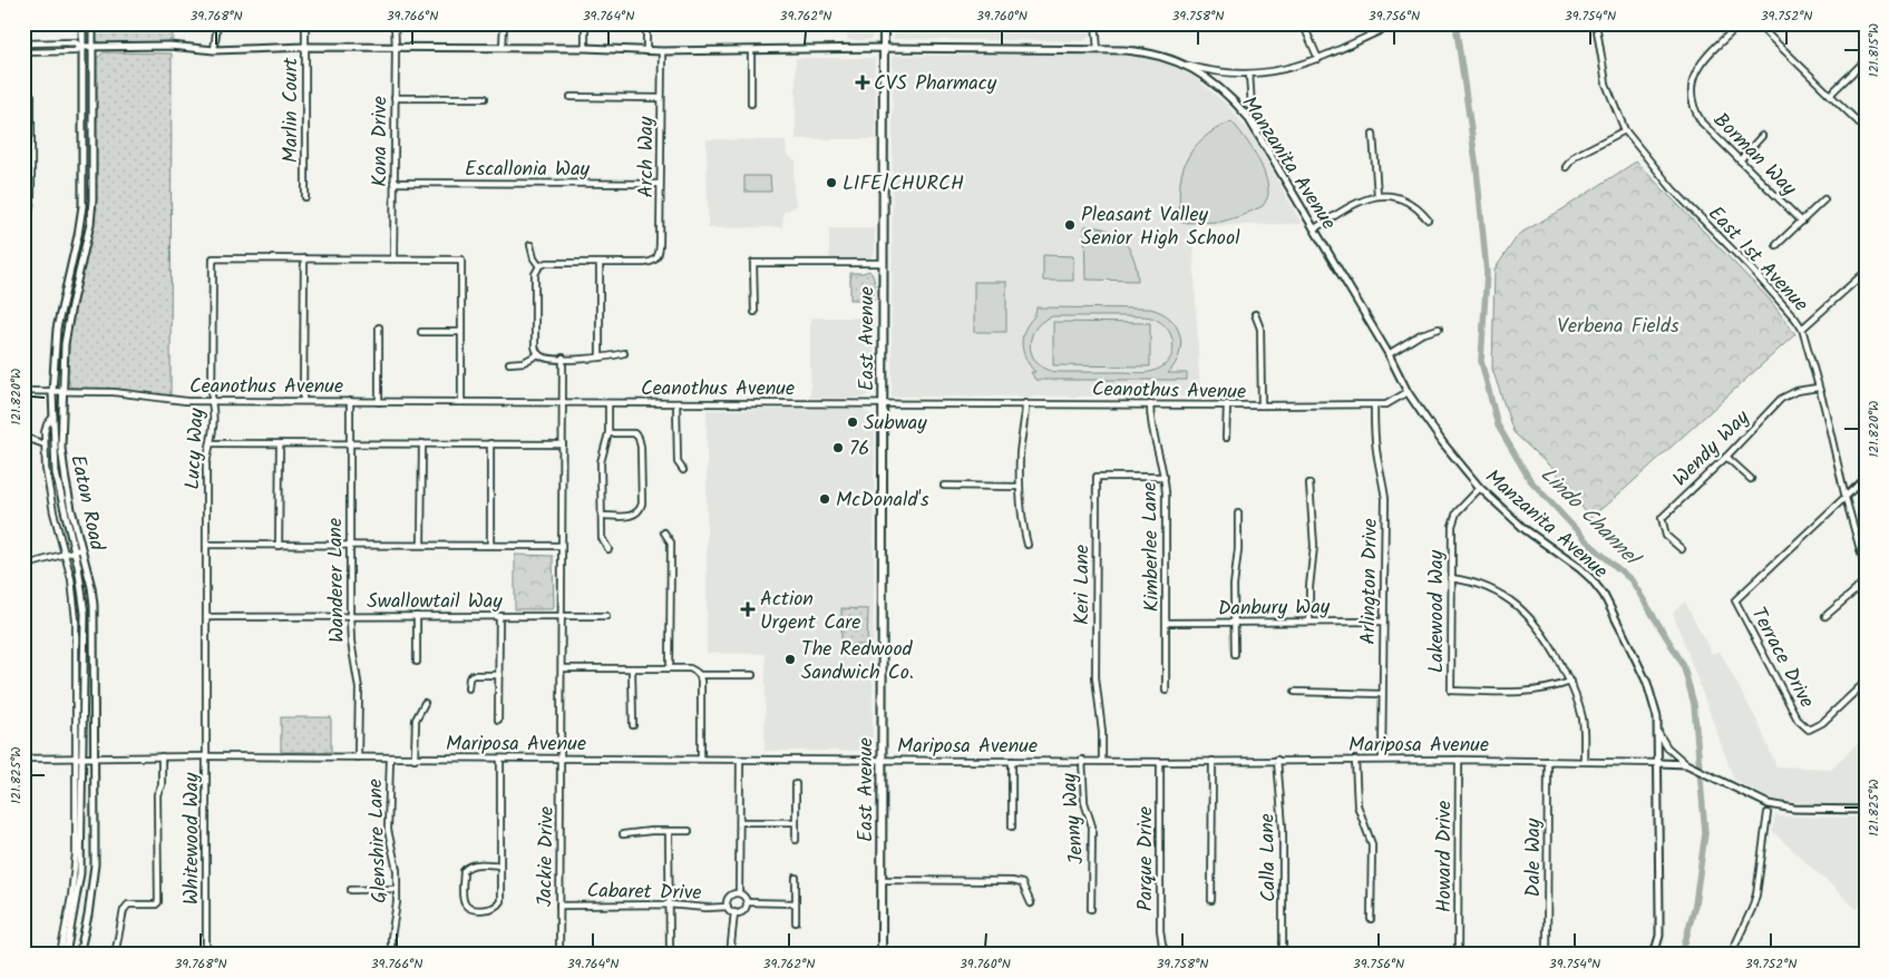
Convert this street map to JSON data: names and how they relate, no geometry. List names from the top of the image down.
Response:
{
  "streets": {
    "main road": ["East Avenue"],
    "street": [
      "Marlin Court",
      "Kona Drive",
      "Borman Way",
      "Arch Way",
      "Manzanita Avenue",
      "Escallonia Way",
      "East 1st Avenue",
      "Ceanothus Avenue",
      "Wendy Way",
      "Lucy Way",
      "Eaton Road",
      "Kimberlee Lane",
      "Wanderer Lane",
      "Arlington Drive",
      "Keri Lane",
      "Swallowtail Way",
      "Danbury Way",
      "Lakewood Way",
      "Terrace Drive",
      "Mariposa Avenue",
      "Jenny Way",
      "Whitewood Way",
      "Glenshire Lane",
      "Jackie Drive",
      "Howard Drive",
      "Calla Lane",
      "Dale Way",
      "Parque Drive",
      "Cabaret Drive"
    ]
  },
  "crossings": [
    ["Marlin Court", "Manzanita Avenue"],
    ["Kona Drive", "Manzanita Avenue"],
    ["Kona Drive", "Escallonia Way"],
    ["Kona Drive", "Lucy Way"],
    ["Arch Way", "Manzanita Avenue"],
    ["Arch Way", "Escallonia Way"],
    ["Manzanita Avenue", "East Avenue"],
    ["Manzanita Avenue", "Ceanothus Avenue"],
    ["Manzanita Avenue", "Eaton Road"],
    ["Manzanita Avenue", "Lakewood Way"],
    ["Manzanita Avenue", "Mariposa Avenue"],
    ["East 1st Avenue", "Wendy Way"],
    ["East 1st Avenue", "Terrace Drive"],
    ["East Avenue", "Ceanothus Avenue"],
    ["East Avenue", "Mariposa Avenue"],
    ["Ceanothus Avenue", "Lucy Way"],
    ["Ceanothus Avenue", "Eaton Road"],
    ["Ceanothus Avenue", "Kimberlee Lane"],
    ["Ceanothus Avenue", "Wanderer Lane"],
    ["Ceanothus Avenue", "Arlington Drive"],
    ["Ceanothus Avenue", "Jackie Drive"],
    ["Lucy Way", "Swallowtail Way"],
    ["Lucy Way", "Mariposa Avenue"],
    ["Lucy Way", "Whitewood Way"],
    ["Eaton Road", "Mariposa Avenue"],
    ["Kimberlee Lane", "Keri Lane"],
    ["Kimberlee Lane", "Danbury Way"],
    ["Wanderer Lane", "Swallowtail Way"],
    ["Wanderer Lane", "Mariposa Avenue"],
    ["Arlington Drive", "Danbury Way"],
    ["Arlington Drive", "Mariposa Avenue"],
    ["Keri Lane", "Mariposa Avenue"],
    ["Swallowtail Way", "Jackie Drive"],
    ["Mariposa Avenue", "Jenny Way"],
    ["Mariposa Avenue", "Whitewood Way"],
    ["Mariposa Avenue", "Glenshire Lane"],
    ["Mariposa Avenue", "Jackie Drive"],
    ["Mariposa Avenue", "Howard Drive"],
    ["Mariposa Avenue", "Calla Lane"],
    ["Mariposa Avenue", "Dale Way"],
    ["Mariposa Avenue", "Parque Drive"],
    ["Jackie Drive", "Cabaret Drive"]
  ],
  "water": ["Lindo Channel"],
  "parks": ["Verbena Fields"],
  "places": {
    "health": ["CVS Pharmacy", "Action Urgent Care"],
    "other": [
      "LIFE|CHURCH",
      "Pleasant Valley Senior High School",
      "Subway",
      "76",
      "McDonald's",
      "The Redwood Sandwich Co."
    ]
  },
  "coordinates": [
    "39.768°N",
    "39.766°N",
    "39.764°N",
    "39.762°N",
    "39.760°N",
    "39.758°N",
    "39.756°N",
    "39.754°N",
    "39.752°N",
    "121.815°W",
    "121.820°W",
    "121.825°W"
  ]
}
